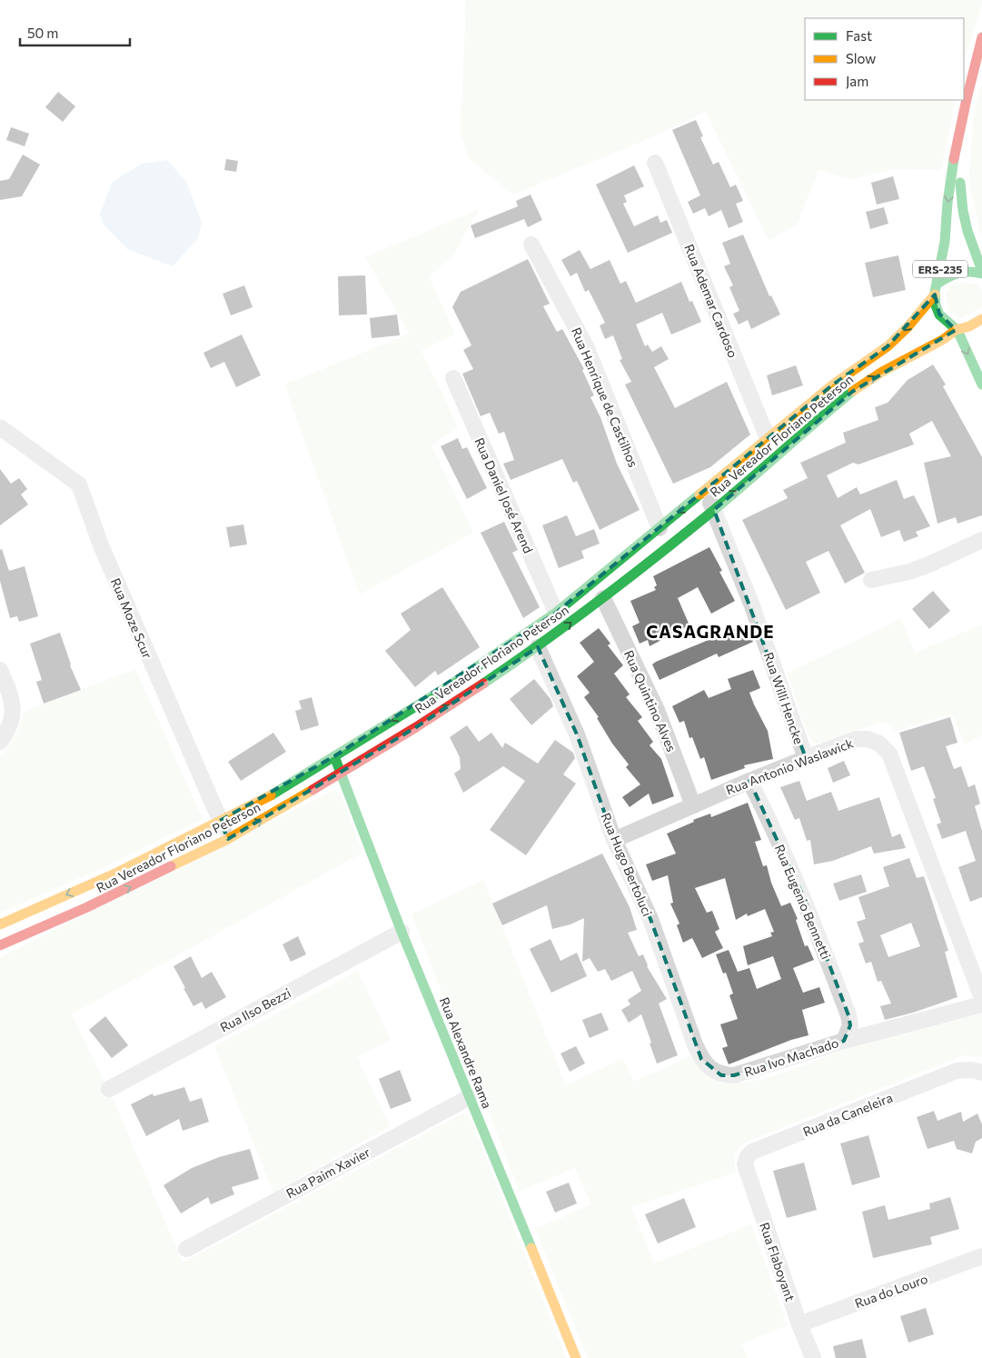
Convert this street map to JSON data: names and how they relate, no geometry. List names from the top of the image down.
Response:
{
  "streets": {
    "main road": ["ERS-235", "Rua Vereador Floriano Peterson", "Rua Alexandre Rama"],
    "street": [
      "Rua Ademar Cardoso",
      "Rua Henrique de Castilhos",
      "Rua Daniel José Arend",
      "Rua Moze Scur",
      "Rua Willi Hencke",
      "Rua Quintino Alves",
      "Rua Antonio Waslawick",
      "Rua Hugo Bertoluci",
      "Rua Eugenio Bennetti",
      "Rua Ilso Bezzi",
      "Rua Ivo Machado",
      "Rua da Caneleira",
      "Rua Paim Xavier",
      "Rua Flaboyant",
      "Rua do Louro"
    ]
  },
  "crossings": [
    ["ERS-235", "Rua Vereador Floriano Peterson"],
    ["Rua Ademar Cardoso", "Rua Vereador Floriano Peterson"],
    ["Rua Henrique de Castilhos", "Rua Vereador Floriano Peterson"],
    ["Rua Vereador Floriano Peterson", "Rua Daniel José Arend"],
    ["Rua Vereador Floriano Peterson", "Rua Moze Scur"],
    ["Rua Vereador Floriano Peterson", "Rua Willi Hencke"],
    ["Rua Vereador Floriano Peterson", "Rua Quintino Alves"],
    ["Rua Vereador Floriano Peterson", "Rua Hugo Bertoluci"],
    ["Rua Vereador Floriano Peterson", "Rua Alexandre Rama"],
    ["Rua Willi Hencke", "Rua Antonio Waslawick"],
    ["Rua Quintino Alves", "Rua Antonio Waslawick"],
    ["Rua Antonio Waslawick", "Rua Hugo Bertoluci"],
    ["Rua Antonio Waslawick", "Rua Eugenio Bennetti"],
    ["Rua Hugo Bertoluci", "Rua Ivo Machado"],
    ["Rua Eugenio Bennetti", "Rua Ivo Machado"],
    ["Rua Ilso Bezzi", "Rua Alexandre Rama"],
    ["Rua Alexandre Rama", "Rua Paim Xavier"],
    ["Rua da Caneleira", "Rua Flaboyant"],
    ["Rua Flaboyant", "Rua do Louro"]
  ],
  "districts": ["CASAGRANDE"],
  "legend": ["Fast", "Slow", "Jam"],
  "scale_bar": "50 m"
}
